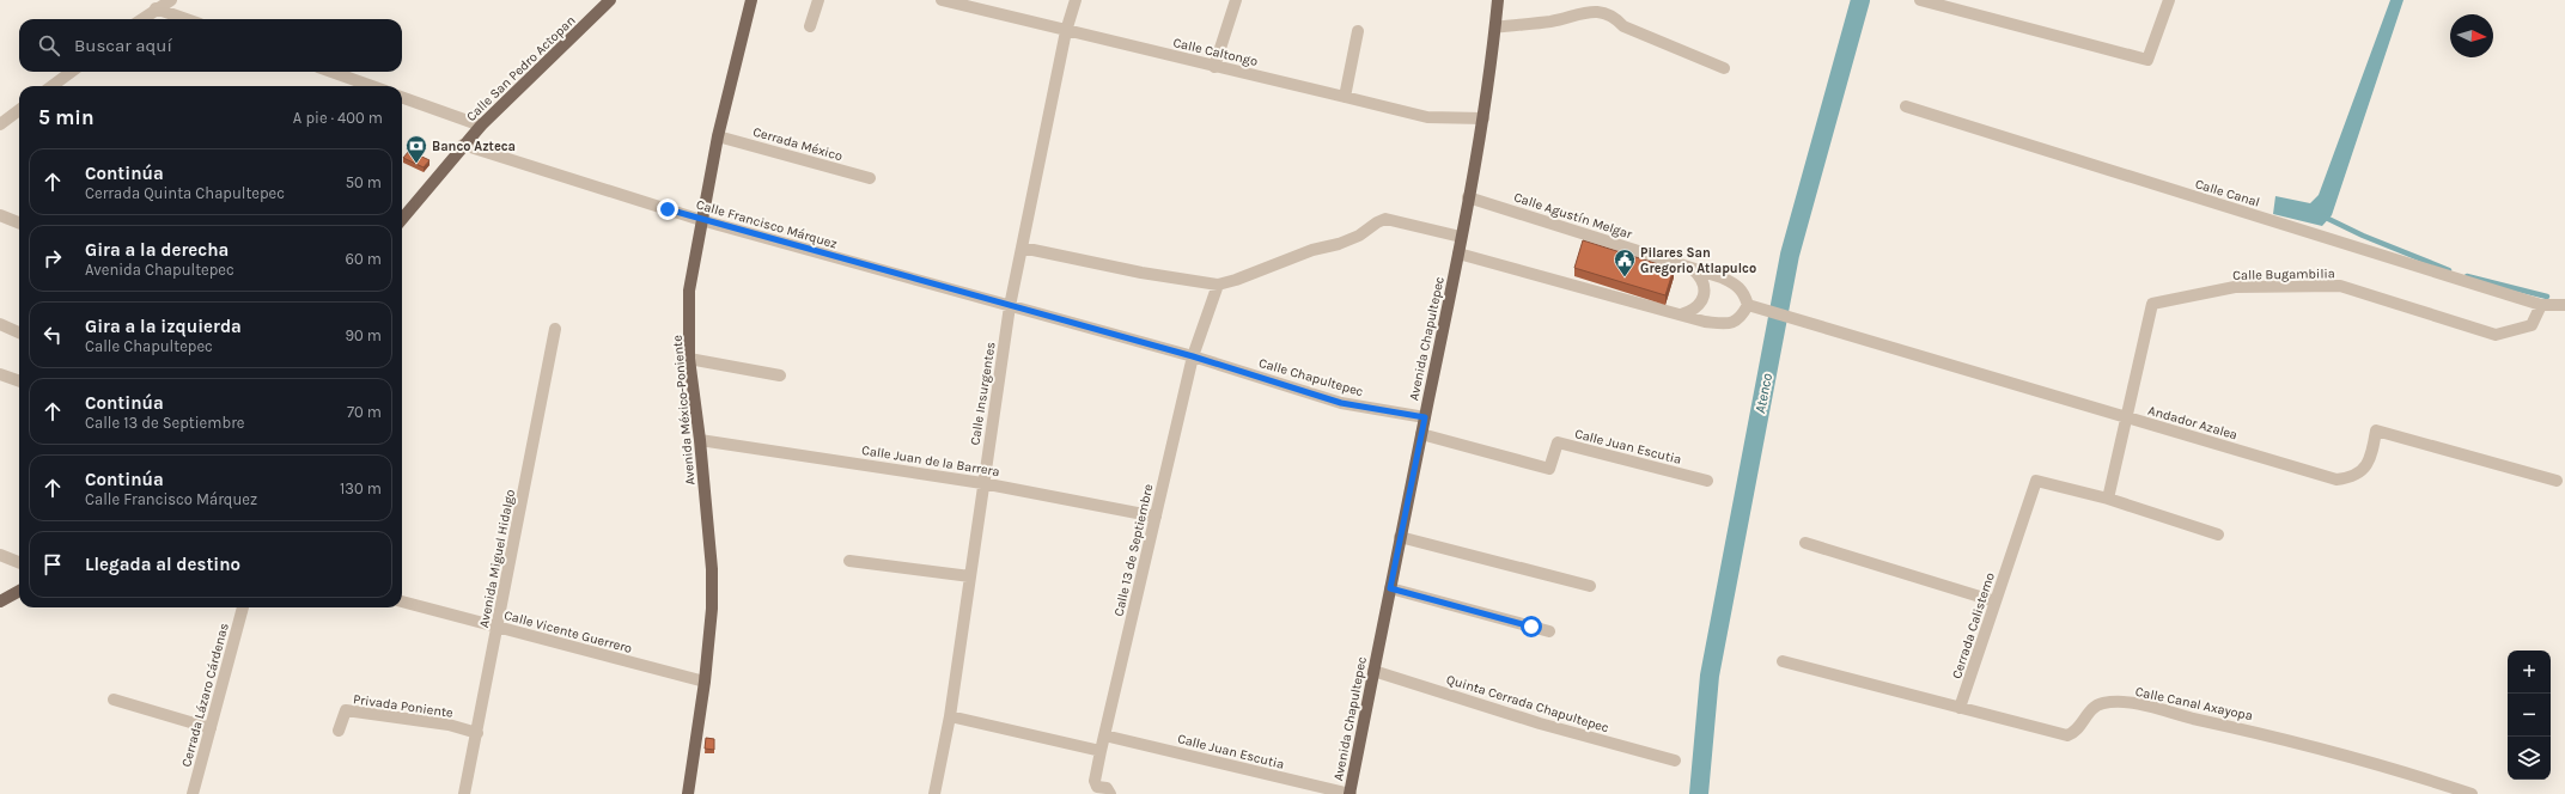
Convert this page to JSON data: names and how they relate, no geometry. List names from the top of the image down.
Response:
{
  "streets": {
    "main road": ["Calle San Pedro Actopan", "Avenida Chapultepec", "Avenida México-Poniente"],
    "street": [
      "Calle Caltongo",
      "Cerrada México",
      "Calle Canal",
      "Calle Agustín Melgar",
      "Calle Francisco Márquez",
      "Calle Bugambilia",
      "Calle Chapultepec",
      "Calle Insurgentes",
      "Andador Azalea",
      "Calle Juan Escutia",
      "Calle Juan de la Barrera",
      "Calle 13 de Septiembre",
      "Avenida Miguel Hidalgo",
      "Cerrada Calistemo",
      "Calle Vicente Guerrero",
      "Cerrada Lázaro Cárdenas",
      "Quinta Cerrada Chapultepec",
      "Calle Canal Axayopa",
      "Privada Poniente"
    ]
  },
  "crossings": [
    ["Calle Caltongo", "Avenida Chapultepec"],
    ["Calle Caltongo", "Calle Insurgentes"],
    ["Calle San Pedro Actopan", "Calle Francisco Márquez"],
    ["Cerrada México", "Avenida México-Poniente"],
    ["Calle Canal", "Calle Bugambilia"],
    ["Calle Agustín Melgar", "Avenida Chapultepec"],
    ["Calle Agustín Melgar", "Andador Azalea"],
    ["Calle Francisco Márquez", "Calle Insurgentes"],
    ["Calle Francisco Márquez", "Avenida México-Poniente"],
    ["Calle Bugambilia", "Andador Azalea"],
    ["Avenida Chapultepec", "Calle Chapultepec"],
    ["Avenida Chapultepec", "Calle Juan Escutia"],
    ["Avenida Chapultepec", "Quinta Cerrada Chapultepec"],
    ["Calle Chapultepec", "Calle 13 de Septiembre"],
    ["Calle Insurgentes", "Calle Juan de la Barrera"],
    ["Avenida México-Poniente", "Calle Juan de la Barrera"],
    ["Avenida México-Poniente", "Calle Vicente Guerrero"],
    ["Calle Juan Escutia", "Calle 13 de Septiembre"],
    ["Calle Juan de la Barrera", "Calle 13 de Septiembre"],
    ["Avenida Miguel Hidalgo", "Calle Vicente Guerrero"],
    ["Avenida Miguel Hidalgo", "Privada Poniente"],
    ["Cerrada Calistemo", "Calle Canal Axayopa"]
  ],
  "water": ["Atenco"],
  "places": {
    "bank": ["Banco Azteca"],
    "public building": ["Pilares San Gregorio Atlapulco"]
  },
  "north": "right",
  "page": {
    "search": "Buscar aquí",
    "heading": ["5 min", "A pie · 400 m"],
    "list": [
      ["Continúa", "Cerrada Quinta Chapultepec", "50 m"],
      ["Gira a la derecha", "Avenida Chapultepec", "60 m"],
      ["Gira a la izquierda", "Calle Chapultepec", "90 m"],
      ["Continúa", "Calle 13 de Septiembre", "70 m"],
      ["Continúa", "Calle Francisco Márquez", "130 m"],
      "Llegada al destino"
    ],
    "map_buttons": ["+", "−"]
  }
}
